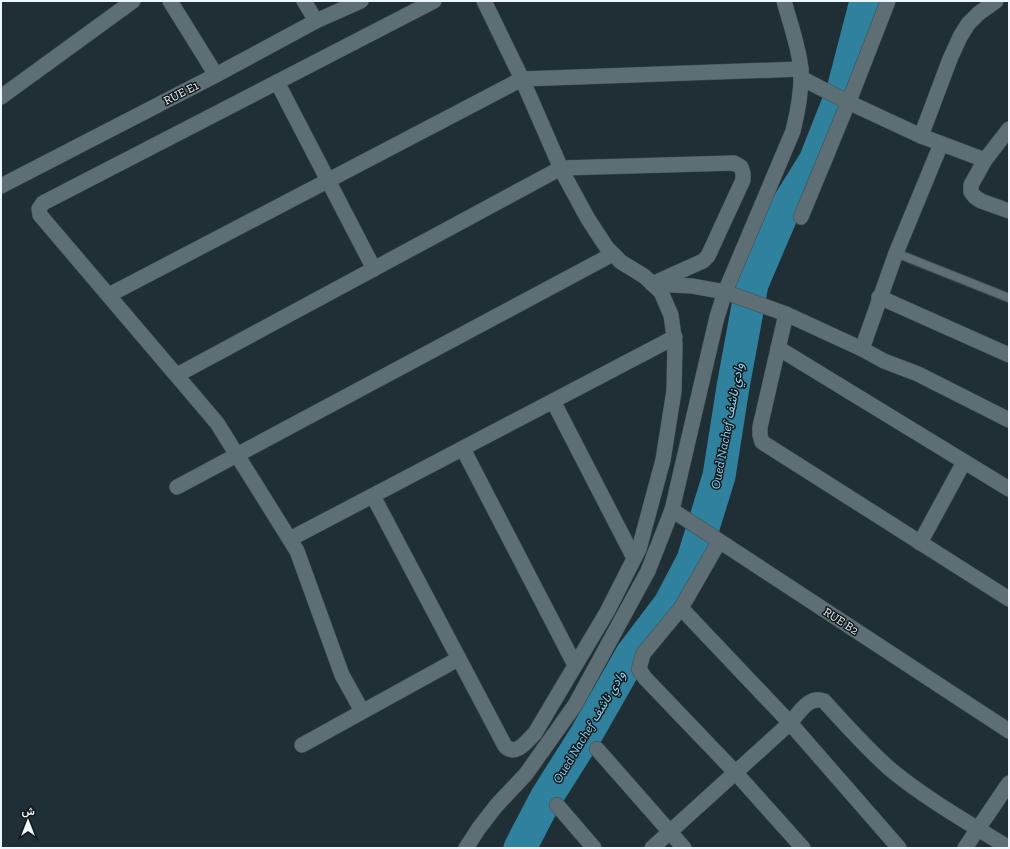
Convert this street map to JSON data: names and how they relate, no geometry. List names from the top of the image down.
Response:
{
  "streets": {
    "street": ["RUE E1", "RUE B2"]
  },
  "water": ["Oued Nachef وادي ناشف"],
  "north": "top"
}
